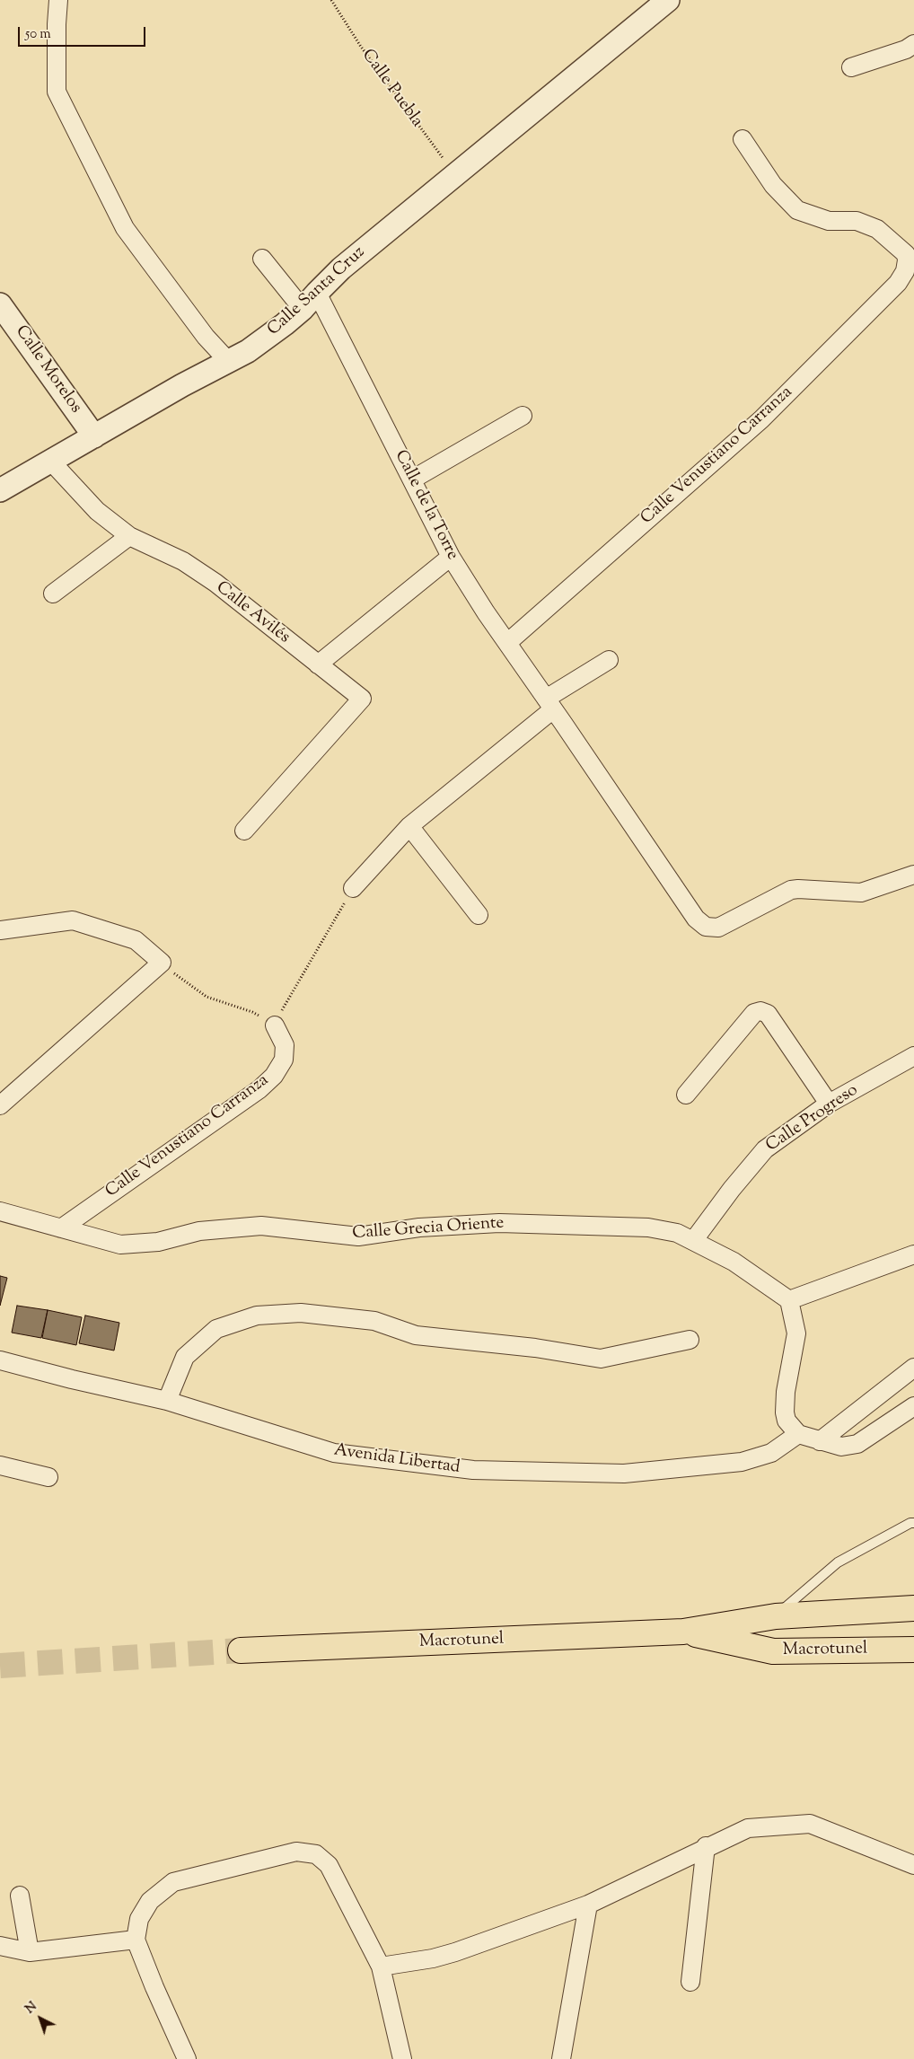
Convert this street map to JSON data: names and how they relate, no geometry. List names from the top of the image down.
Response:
{
  "streets": {
    "highway": ["Macrotunel"],
    "street": [
      "Calle Santa Cruz",
      "Calle Morelos",
      "Calle Venustiano Carranza",
      "Calle de la Torre",
      "Calle Avilés",
      "Calle Progreso",
      "Calle Grecia Oriente",
      "Avenida Libertad"
    ],
    "path": ["Calle Puebla"]
  },
  "crossings": [
    ["Calle Puebla", "Calle Santa Cruz"],
    ["Calle Santa Cruz", "Calle Morelos"],
    ["Calle Santa Cruz", "Calle de la Torre"],
    ["Calle Santa Cruz", "Calle Avilés"],
    ["Calle Venustiano Carranza", "Calle de la Torre"],
    ["Calle Venustiano Carranza", "Calle Grecia Oriente"],
    ["Calle Progreso", "Calle Grecia Oriente"]
  ],
  "scale_bar": "50 m",
  "north": "top left"
}
